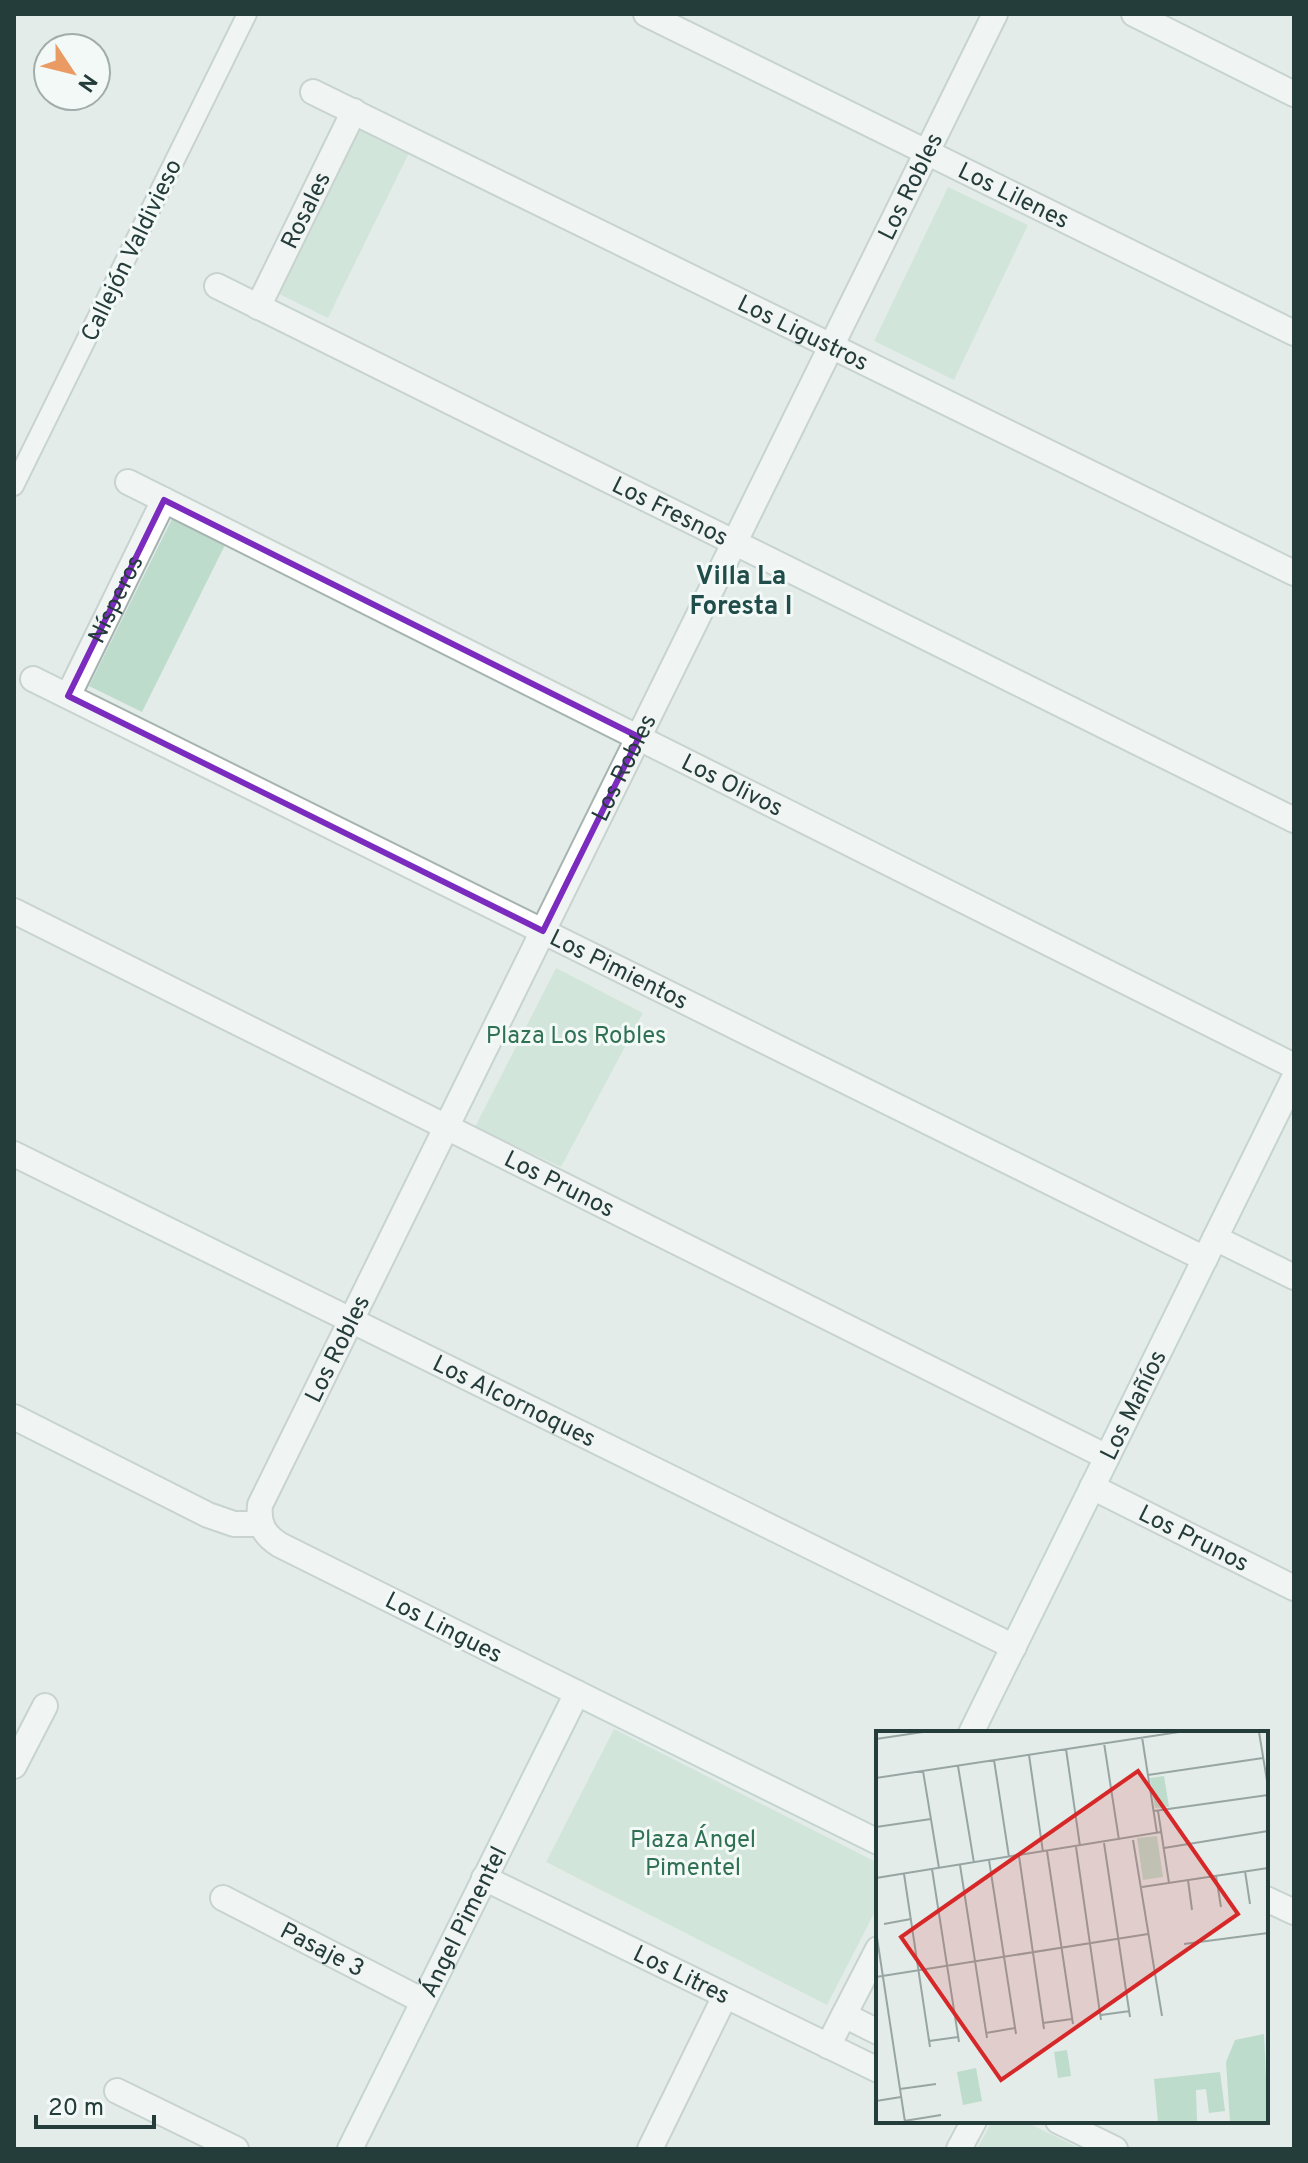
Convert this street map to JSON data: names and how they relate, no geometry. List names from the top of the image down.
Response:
{
  "streets": {
    "street": [
      "Los Robles",
      "Los Lilenes",
      "Rosales",
      "Los Ligustros",
      "Los Fresnos",
      "Nísperos",
      "Los Olivos",
      "Los Pimientos",
      "Los Prunos",
      "Los Alcornoques",
      "Los Mañíos",
      "Los Lingues",
      "Ángel Pimentel",
      "Pasaje 3",
      "Los Litres"
    ],
    "lane": ["Callejón Valdivieso"]
  },
  "crossings": [
    ["Los Robles", "Los Lilenes"],
    ["Los Robles", "Los Ligustros"],
    ["Los Robles", "Los Fresnos"],
    ["Los Robles", "Los Olivos"],
    ["Los Robles", "Los Pimientos"],
    ["Los Robles", "Los Prunos"],
    ["Los Robles", "Los Alcornoques"],
    ["Los Robles", "Los Lingues"],
    ["Rosales", "Los Ligustros"],
    ["Rosales", "Los Fresnos"],
    ["Nísperos", "Los Olivos"],
    ["Nísperos", "Los Pimientos"],
    ["Los Pimientos", "Los Mañíos"],
    ["Los Prunos", "Los Mañíos"],
    ["Los Alcornoques", "Los Mañíos"],
    ["Los Lingues", "Ángel Pimentel"],
    ["Ángel Pimentel", "Pasaje 3"],
    ["Ángel Pimentel", "Los Litres"]
  ],
  "districts": ["Villa La Foresta I"],
  "parks": ["Plaza Los Robles", "Plaza Ángel Pimentel"],
  "scale_bar": "20 m",
  "north": "bottom right"
}
